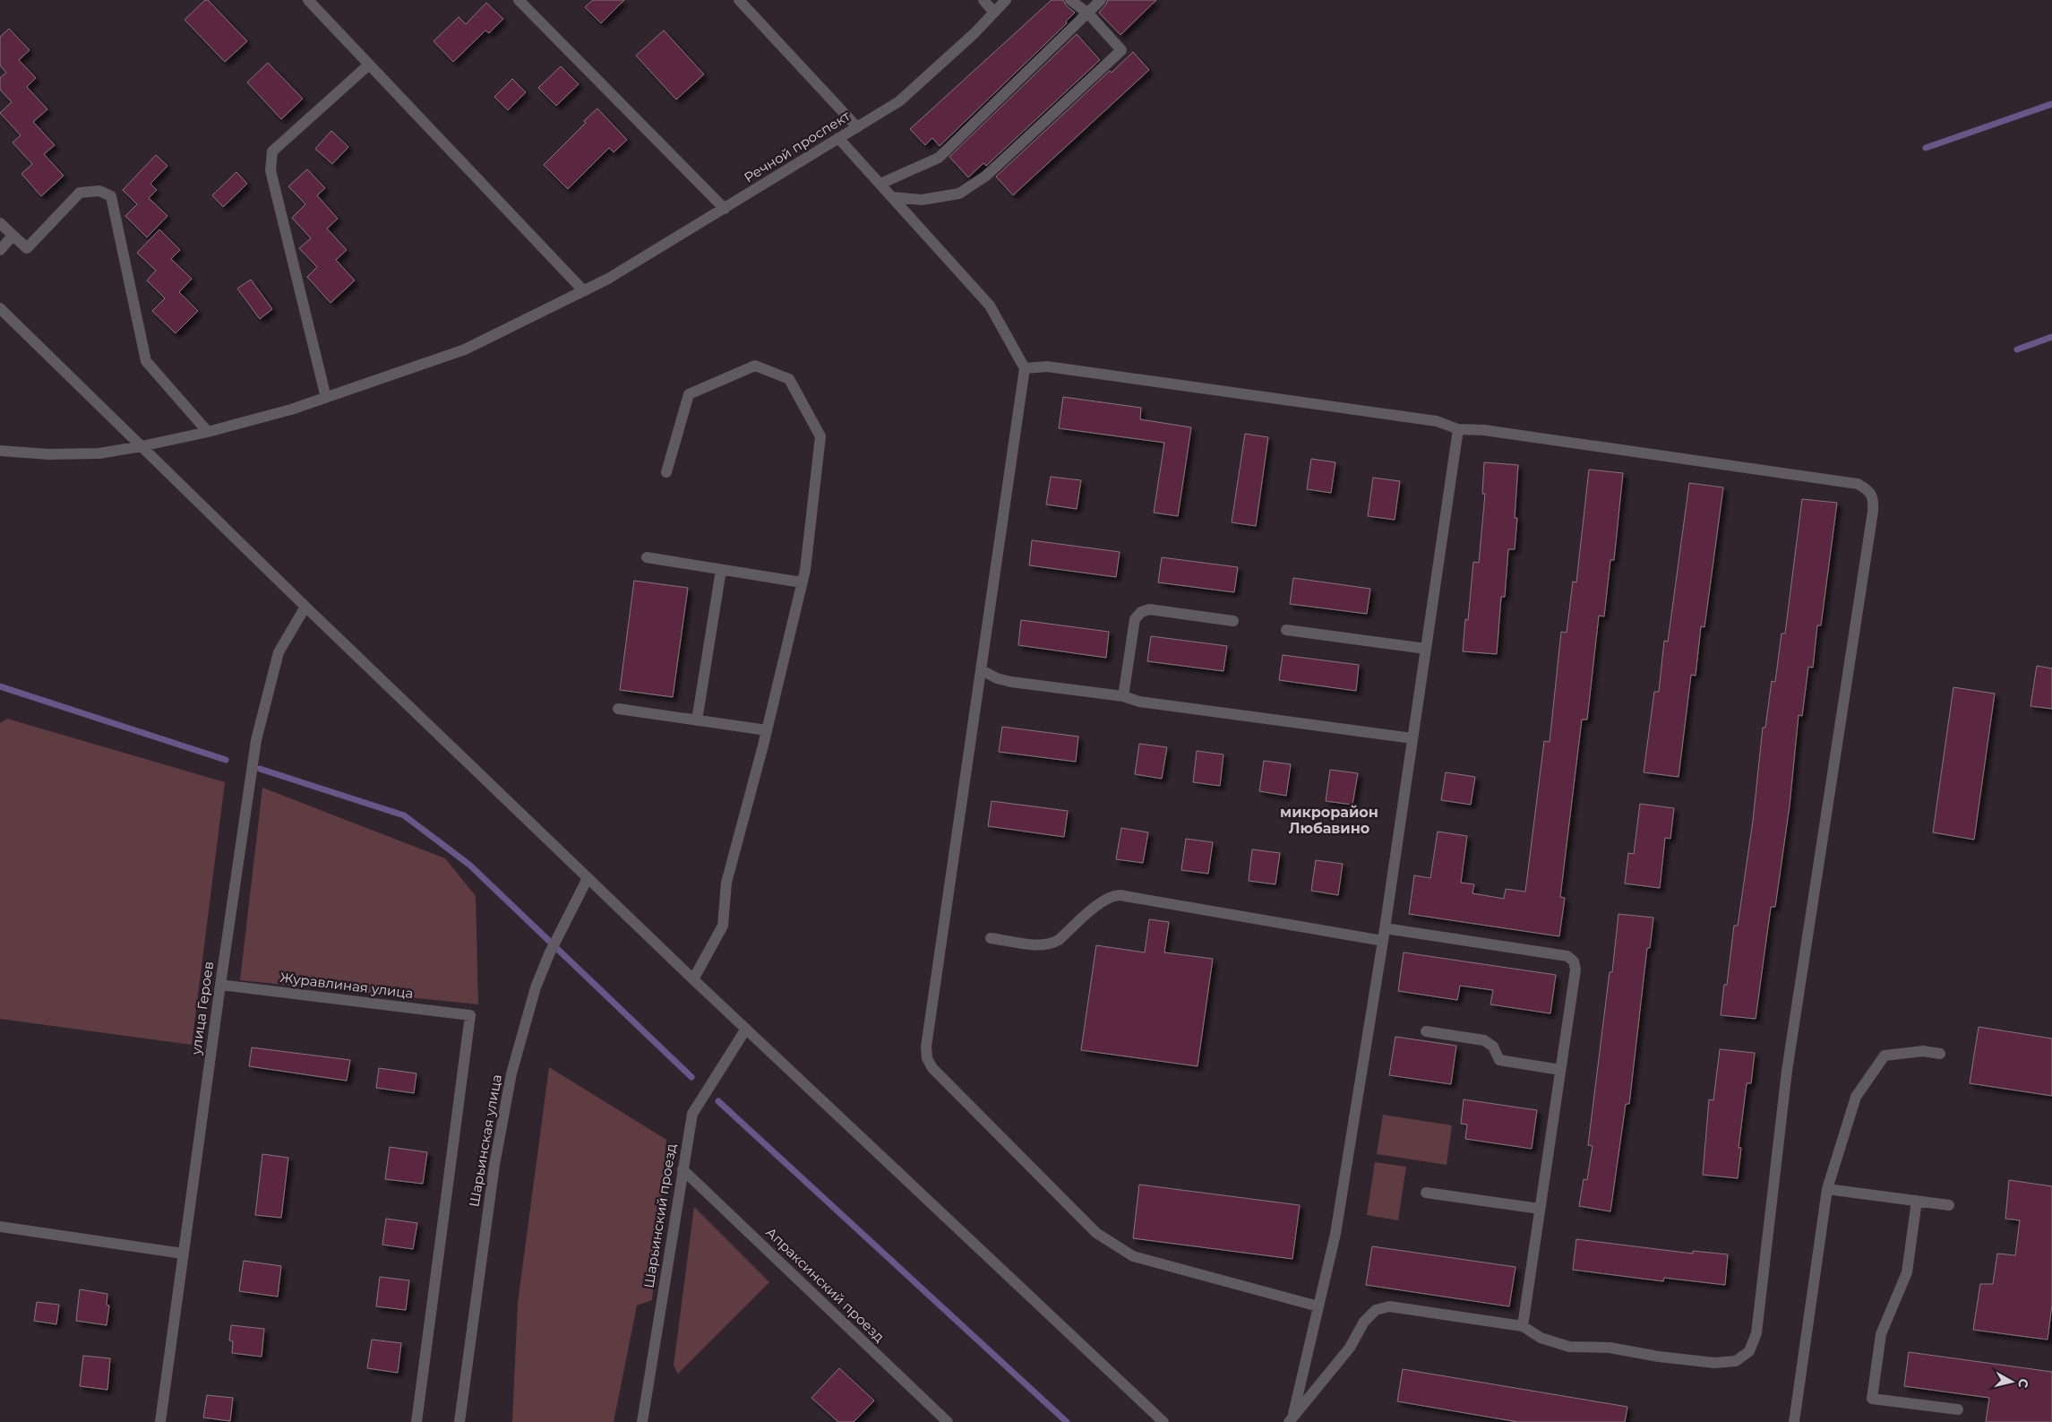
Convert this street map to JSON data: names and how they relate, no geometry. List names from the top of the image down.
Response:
{
  "streets": {
    "street": [
      "Речной проспект",
      "Журавлиная улица",
      "улица Героев",
      "Шарьинская улица",
      "Шарьинский проезд",
      "Апраксинский проезд"
    ]
  },
  "crossings": [
    ["Журавлиная улица", "улица Героев"],
    ["Шарьинский проезд", "Апраксинский проезд"]
  ],
  "districts": ["микрорайон Любавино"],
  "north": "right"
}
